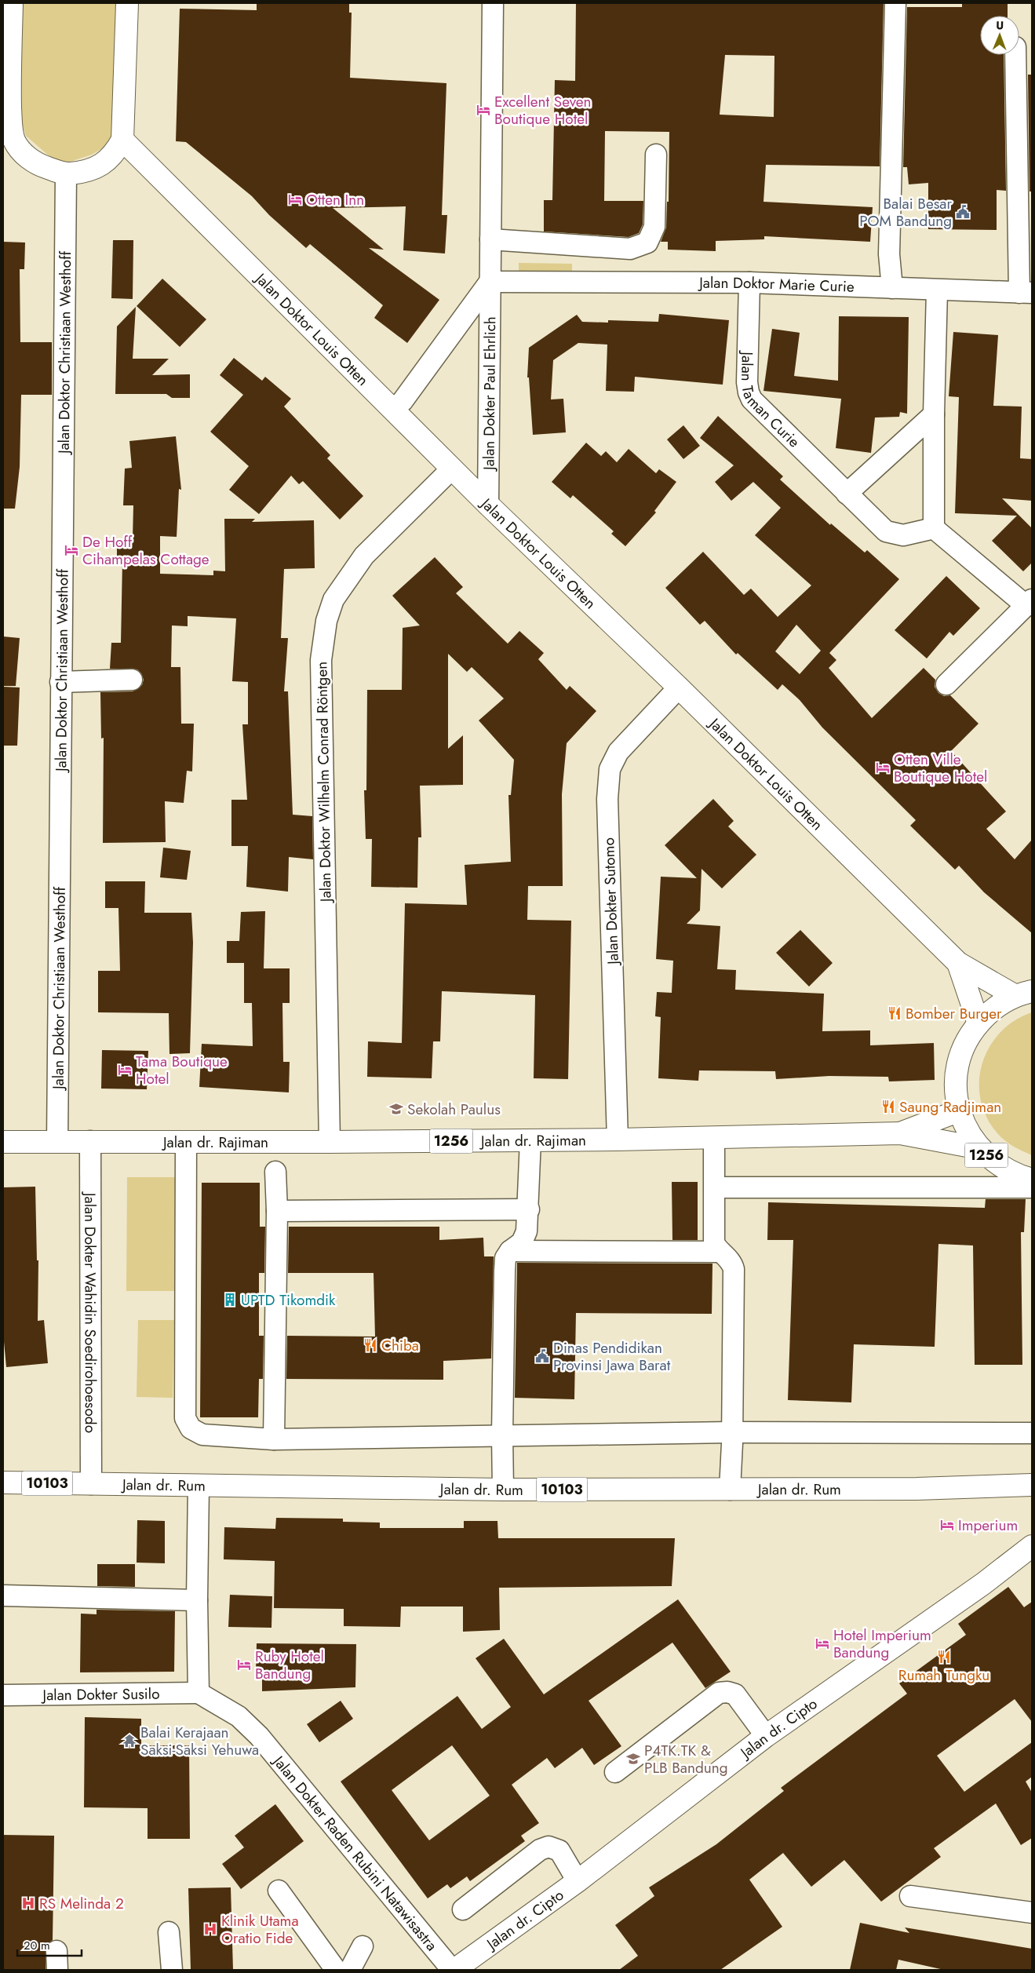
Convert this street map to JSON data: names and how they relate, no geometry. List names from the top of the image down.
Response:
{
  "streets": {
    "main road": [
      "Jalan Doktor Louis Otten",
      "Jalan dr. Rajiman",
      "1256",
      "10103",
      "Jalan dr. Rum",
      "Jalan dr. Cipto"
    ],
    "street": [
      "Jalan Doktor Marie Curie",
      "Jalan Doktor Christiaan Westhoff",
      "Jalan Dokter Paul Ehrlich",
      "Jalan Taman Curie",
      "Jalan Doktor Wilhelm Conrad Röntgen",
      "Jalan Dokter Sutomo",
      "Jalan Dokter Wahidin Soedirohoesodo",
      "Jalan Dokter Susilo",
      "Jalan Dokter Raden Rubini Natawisastra"
    ]
  },
  "crossings": [
    ["Jalan Doktor Marie Curie", "Jalan Dokter Paul Ehrlich"],
    ["Jalan Doktor Marie Curie", "Jalan Taman Curie"],
    ["Jalan Doktor Louis Otten", "Jalan Dokter Paul Ehrlich"],
    ["Jalan Doktor Louis Otten", "Jalan Doktor Wilhelm Conrad Röntgen"],
    ["Jalan Doktor Louis Otten", "Jalan Dokter Sutomo"],
    ["Jalan Doktor Louis Otten", "1256"],
    ["Jalan Doktor Christiaan Westhoff", "Jalan dr. Rajiman"],
    ["Jalan Doktor Wilhelm Conrad Röntgen", "Jalan dr. Rajiman"],
    ["Jalan Dokter Sutomo", "Jalan dr. Rajiman"],
    ["Jalan dr. Rajiman", "1256"],
    ["Jalan dr. Rajiman", "Jalan Dokter Wahidin Soedirohoesodo"],
    ["Jalan Dokter Wahidin Soedirohoesodo", "Jalan dr. Rum"],
    ["Jalan Dokter Susilo", "Jalan Dokter Raden Rubini Natawisastra"],
    ["Jalan dr. Cipto", "Jalan Dokter Raden Rubini Natawisastra"]
  ],
  "places": {
    "hotel": [
      "Excellent Seven Boutique Hotel",
      "Otten Inn",
      "De Hoff Cihampelas Cottage",
      "Otten Ville Boutique Hotel",
      "Tama Boutique Hotel",
      "Imperium",
      "Hotel Imperium Bandung",
      "Ruby Hotel Bandung"
    ],
    "public building": ["Balai Besar POM Bandung", "Dinas Pendidikan Provinsi Jawa Barat"],
    "restaurant": [
      "Bomber Burger",
      "Saung Radjiman",
      "Chiba",
      "Rumah Tungku"
    ],
    "school or university": ["Sekolah Paulus", "P4TK.TK & PLB Bandung"],
    "building": ["UPTD Tikomdik"],
    "temple": ["Balai Kerajaan Saksi-Saksi Yehuwa"],
    "hospital": ["RS Melinda 2", "Klinik Utama Oratio Fide"]
  },
  "scale_bar": "20 m",
  "north": "top"
}
